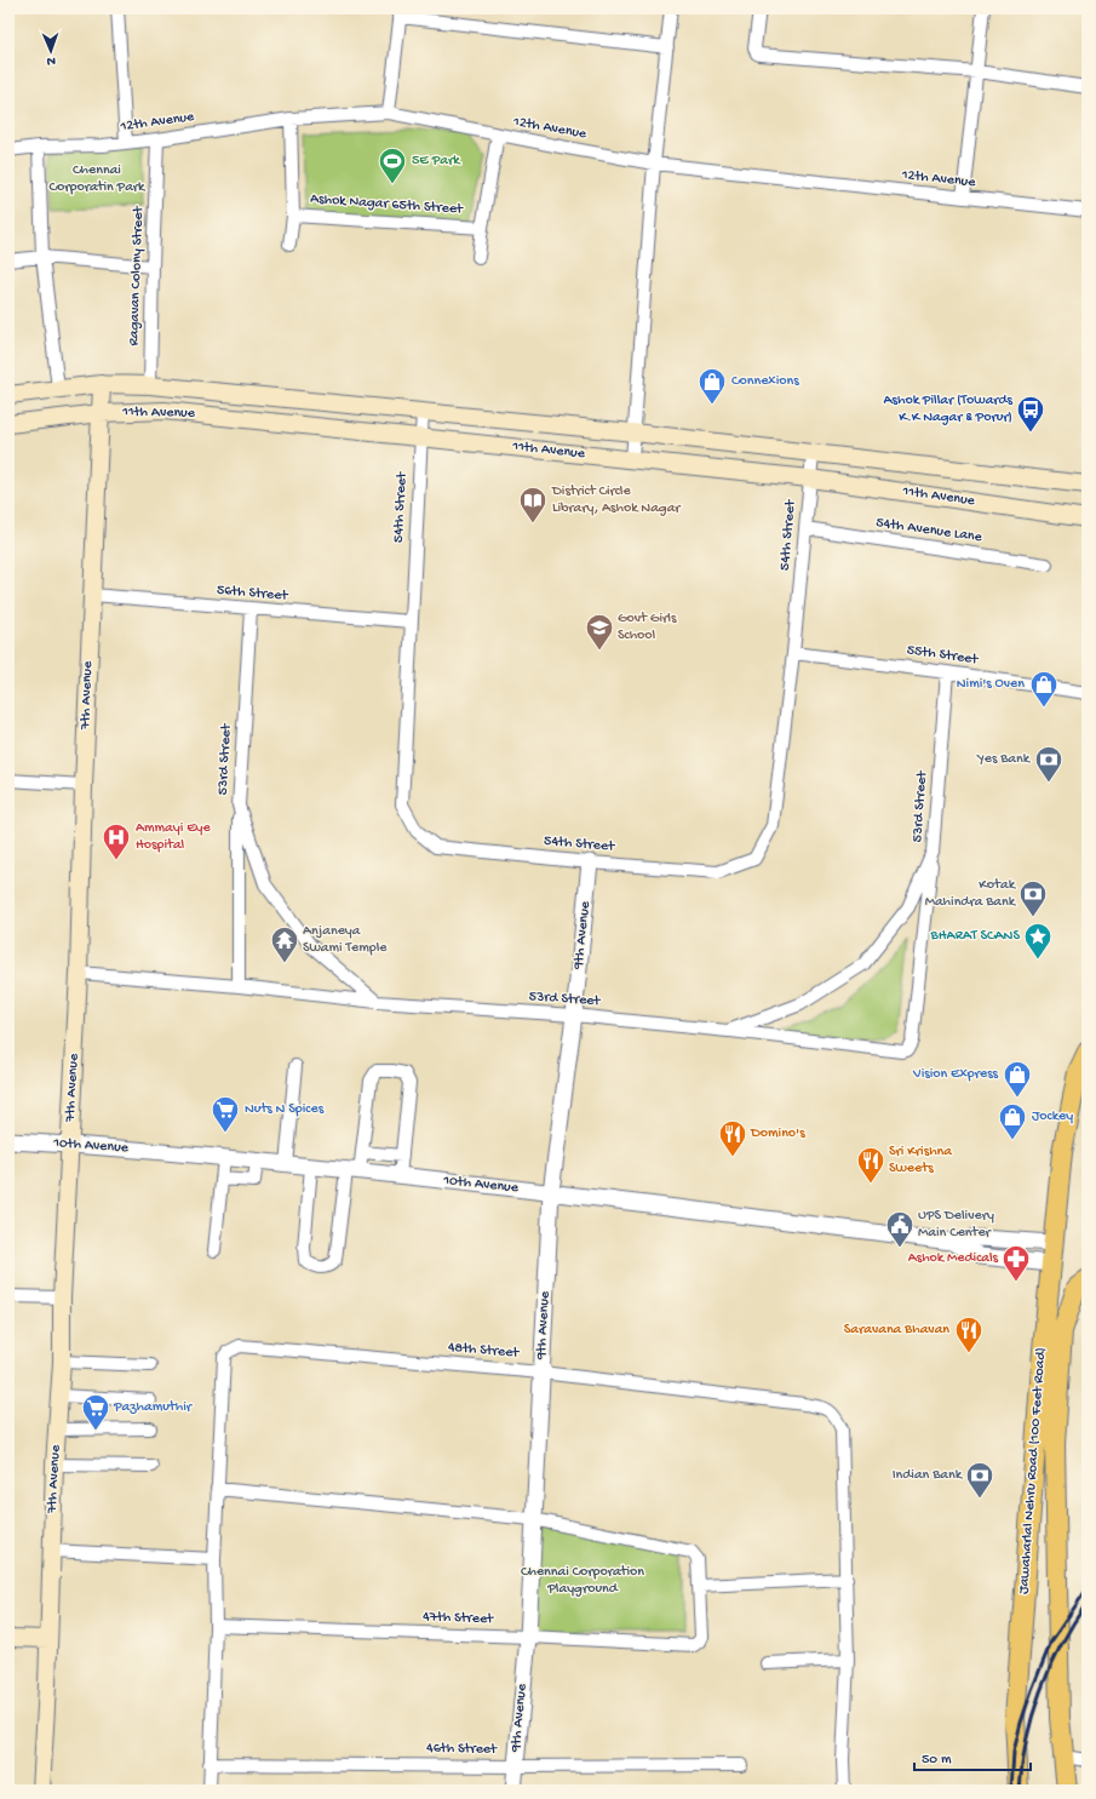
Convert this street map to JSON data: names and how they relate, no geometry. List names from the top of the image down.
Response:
{
  "streets": {
    "main road": ["11th Avenue", "7th Avenue", "Jawaharlal Nehru Road (100 Feet Road)"],
    "street": [
      "12th Avenue",
      "Ashok Nagar 65th Street",
      "Ragavan Colony Street",
      "54th Street",
      "54th Avenue Lane",
      "56th Street",
      "55th Street",
      "53rd Street",
      "9th Avenue",
      "10th Avenue",
      "48th Street",
      "47th Street",
      "46th Street"
    ]
  },
  "crossings": [
    ["12th Avenue", "Ashok Nagar 65th Street"],
    ["12th Avenue", "Ragavan Colony Street"],
    ["Ragavan Colony Street", "11th Avenue"],
    ["11th Avenue", "54th Street"],
    ["11th Avenue", "7th Avenue"],
    ["54th Street", "54th Avenue Lane"],
    ["54th Street", "56th Street"],
    ["54th Street", "55th Street"],
    ["54th Street", "9th Avenue"],
    ["56th Street", "7th Avenue"],
    ["56th Street", "53rd Street"],
    ["55th Street", "53rd Street"],
    ["7th Avenue", "10th Avenue"],
    ["53rd Street", "9th Avenue"],
    ["9th Avenue", "10th Avenue"],
    ["9th Avenue", "48th Street"],
    ["9th Avenue", "47th Street"],
    ["9th Avenue", "46th Street"]
  ],
  "parks": ["Chennai Corporatin Park", "Chennai Corporation Playground"],
  "places": {
    "sports": ["5E Park"],
    "shop": [
      "Connexions",
      "Nimi's Oven",
      "Vision Express",
      "Jockey"
    ],
    "bus stop": ["Ashok Pillar (Towards K.K Nagar & Porur)"],
    "library": ["District Circle Library, Ashok Nagar"],
    "school or university": ["Govt Girls School"],
    "bank": ["Yes Bank", "Kotak Mahindra Bank", "Indian Bank"],
    "hospital": ["Ammayi Eye Hospital"],
    "place": ["BHARAT SCANS"],
    "temple": ["Anjaneya Swami Temple"],
    "supermarket": ["Nuts N Spices", "Pazhamuthir"],
    "restaurant": ["Domino's", "Sri Krishna Sweets", "Saravana Bhavan"],
    "public building": ["UPS Delivery Main Center"],
    "pharmacy": ["Ashok Medicals"]
  },
  "scale_bar": "50 m",
  "north": "bottom"
}
